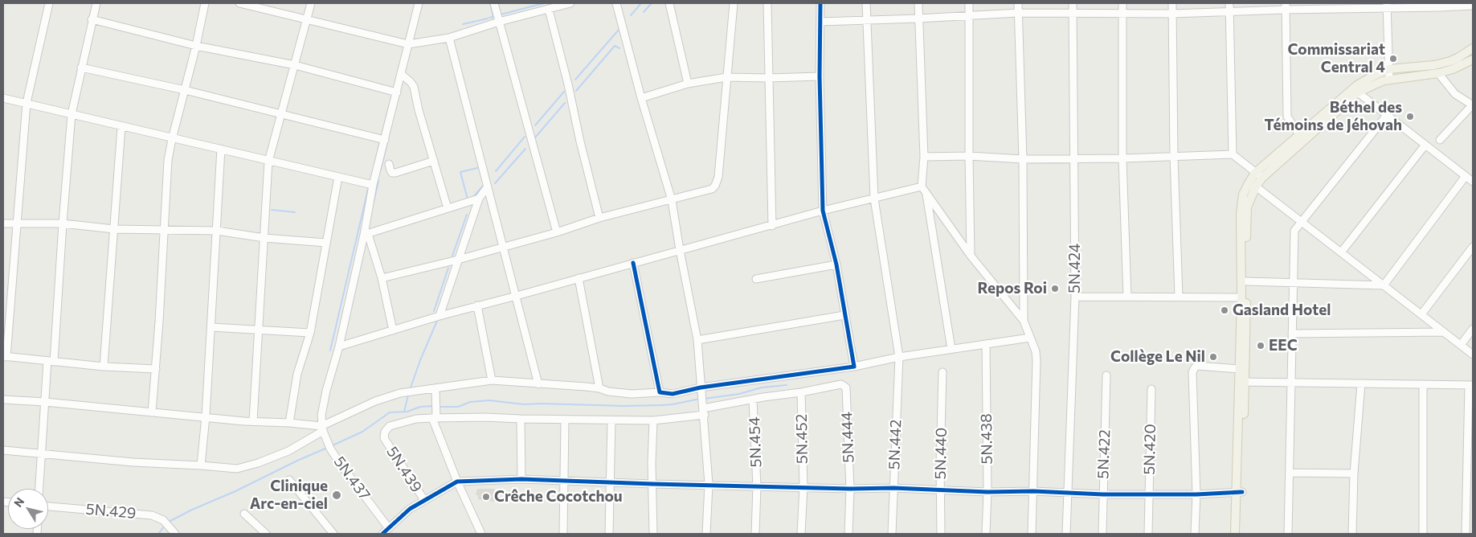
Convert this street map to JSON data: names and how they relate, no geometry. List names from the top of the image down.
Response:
{
  "streets": {
    "street": [
      "5N.424",
      "5N.444",
      "5N.452",
      "5N.438",
      "5N.454",
      "5N.442",
      "5N.420",
      "5N.440",
      "5N.422",
      "5N.439",
      "5N.437",
      "5N.429"
    ]
  },
  "crossings": [
    ["5N.444", "5N.452"],
    ["5N.452", "5N.454"],
    ["5N.452", "5N.439"]
  ],
  "places": [
    "Commissariat Central 4",
    "Béthel des Témoins de Jéhovah",
    "Repos Roi",
    "Gasland Hotel",
    "EEC",
    "Collège Le Nil",
    "Clinique Arc-en-ciel",
    "Crêche Cocotchou"
  ],
  "north": "top left"
}
